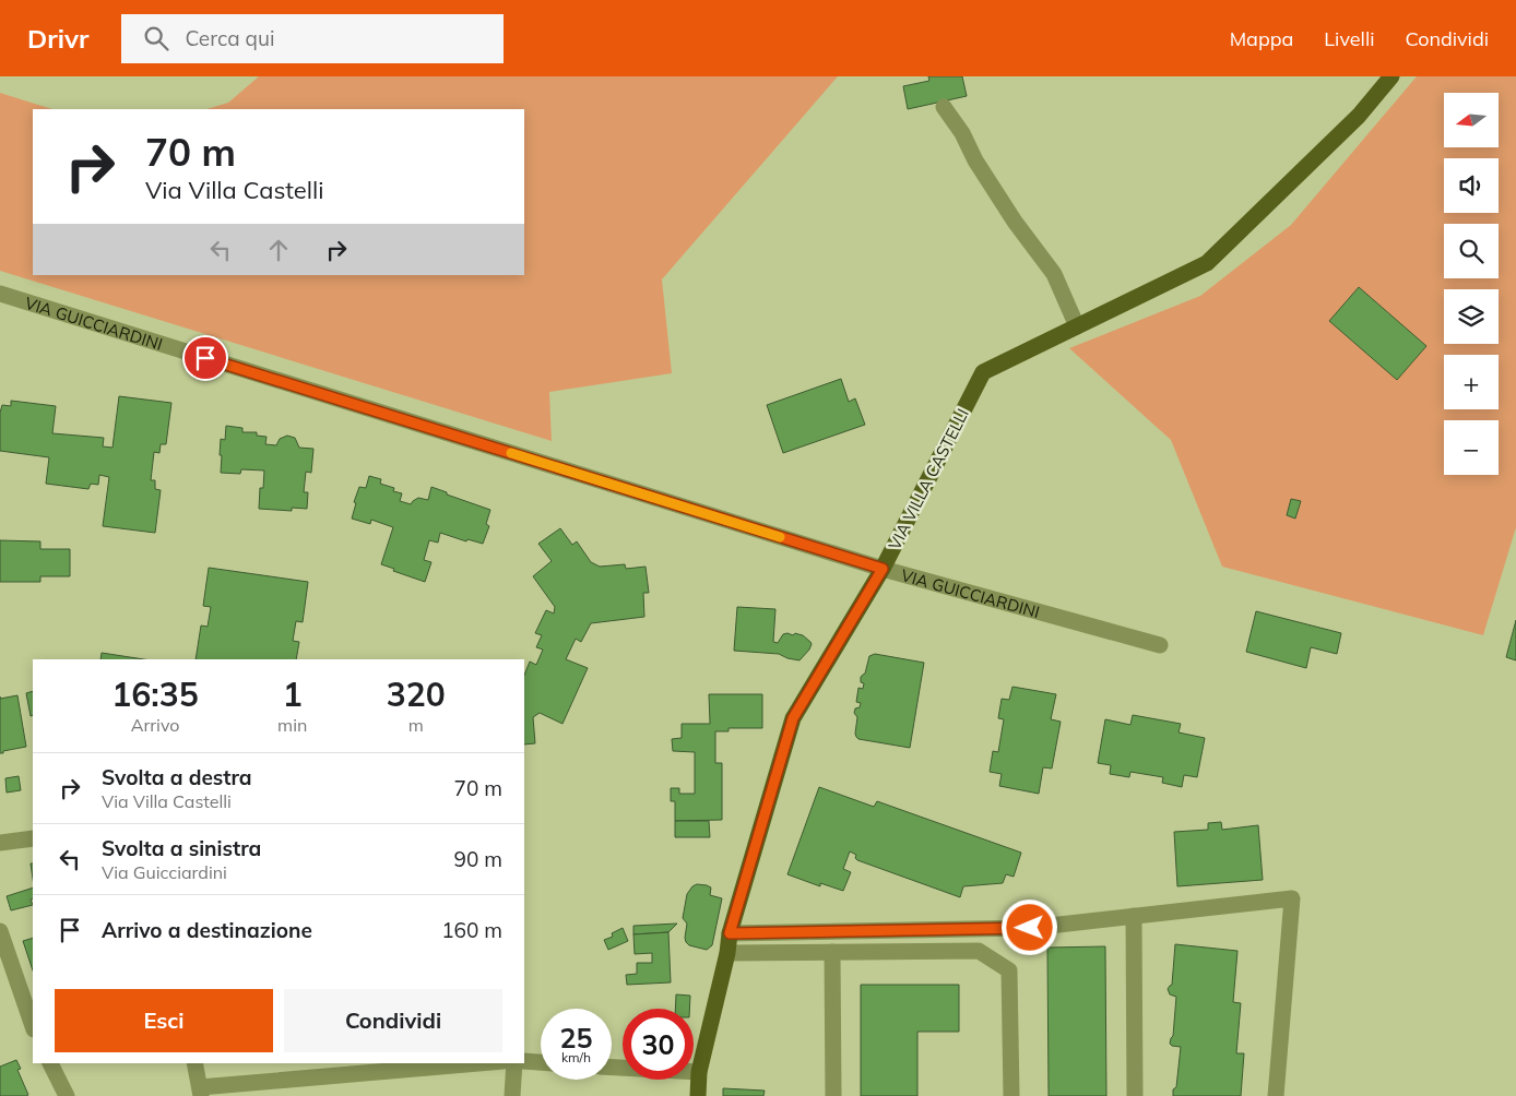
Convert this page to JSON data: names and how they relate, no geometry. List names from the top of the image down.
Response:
{
  "streets": {
    "main road": ["VIA VILLA CASTELLI"],
    "street": ["VIA GUICCIARDINI"]
  },
  "crossings": [
    ["VIA GUICCIARDINI", "VIA VILLA CASTELLI"]
  ],
  "north": "left",
  "page": {
    "header": "Drivr",
    "search": "Cerca qui",
    "nav": ["Mappa", "Livelli", "Condividi"],
    "map_buttons": ["+", "−"],
    "turn": ["70 m", "Via Villa Castelli"],
    "eta": [
      "16:35",
      "Arrivo",
      "1",
      "min",
      "320",
      "m"
    ],
    "list": [
      {
        "name": "Svolta a destra",
        "note": "Via Villa Castelli",
        "value": "70 m"
      },
      {
        "name": "Svolta a sinistra",
        "note": "Via Guicciardini",
        "value": "90 m"
      },
      {
        "name": "Arrivo a destinazione",
        "value": "160 m"
      }
    ],
    "buttons": ["Esci", "Condividi"],
    "speed": "25 km/h",
    "limit": "30"
  }
}
